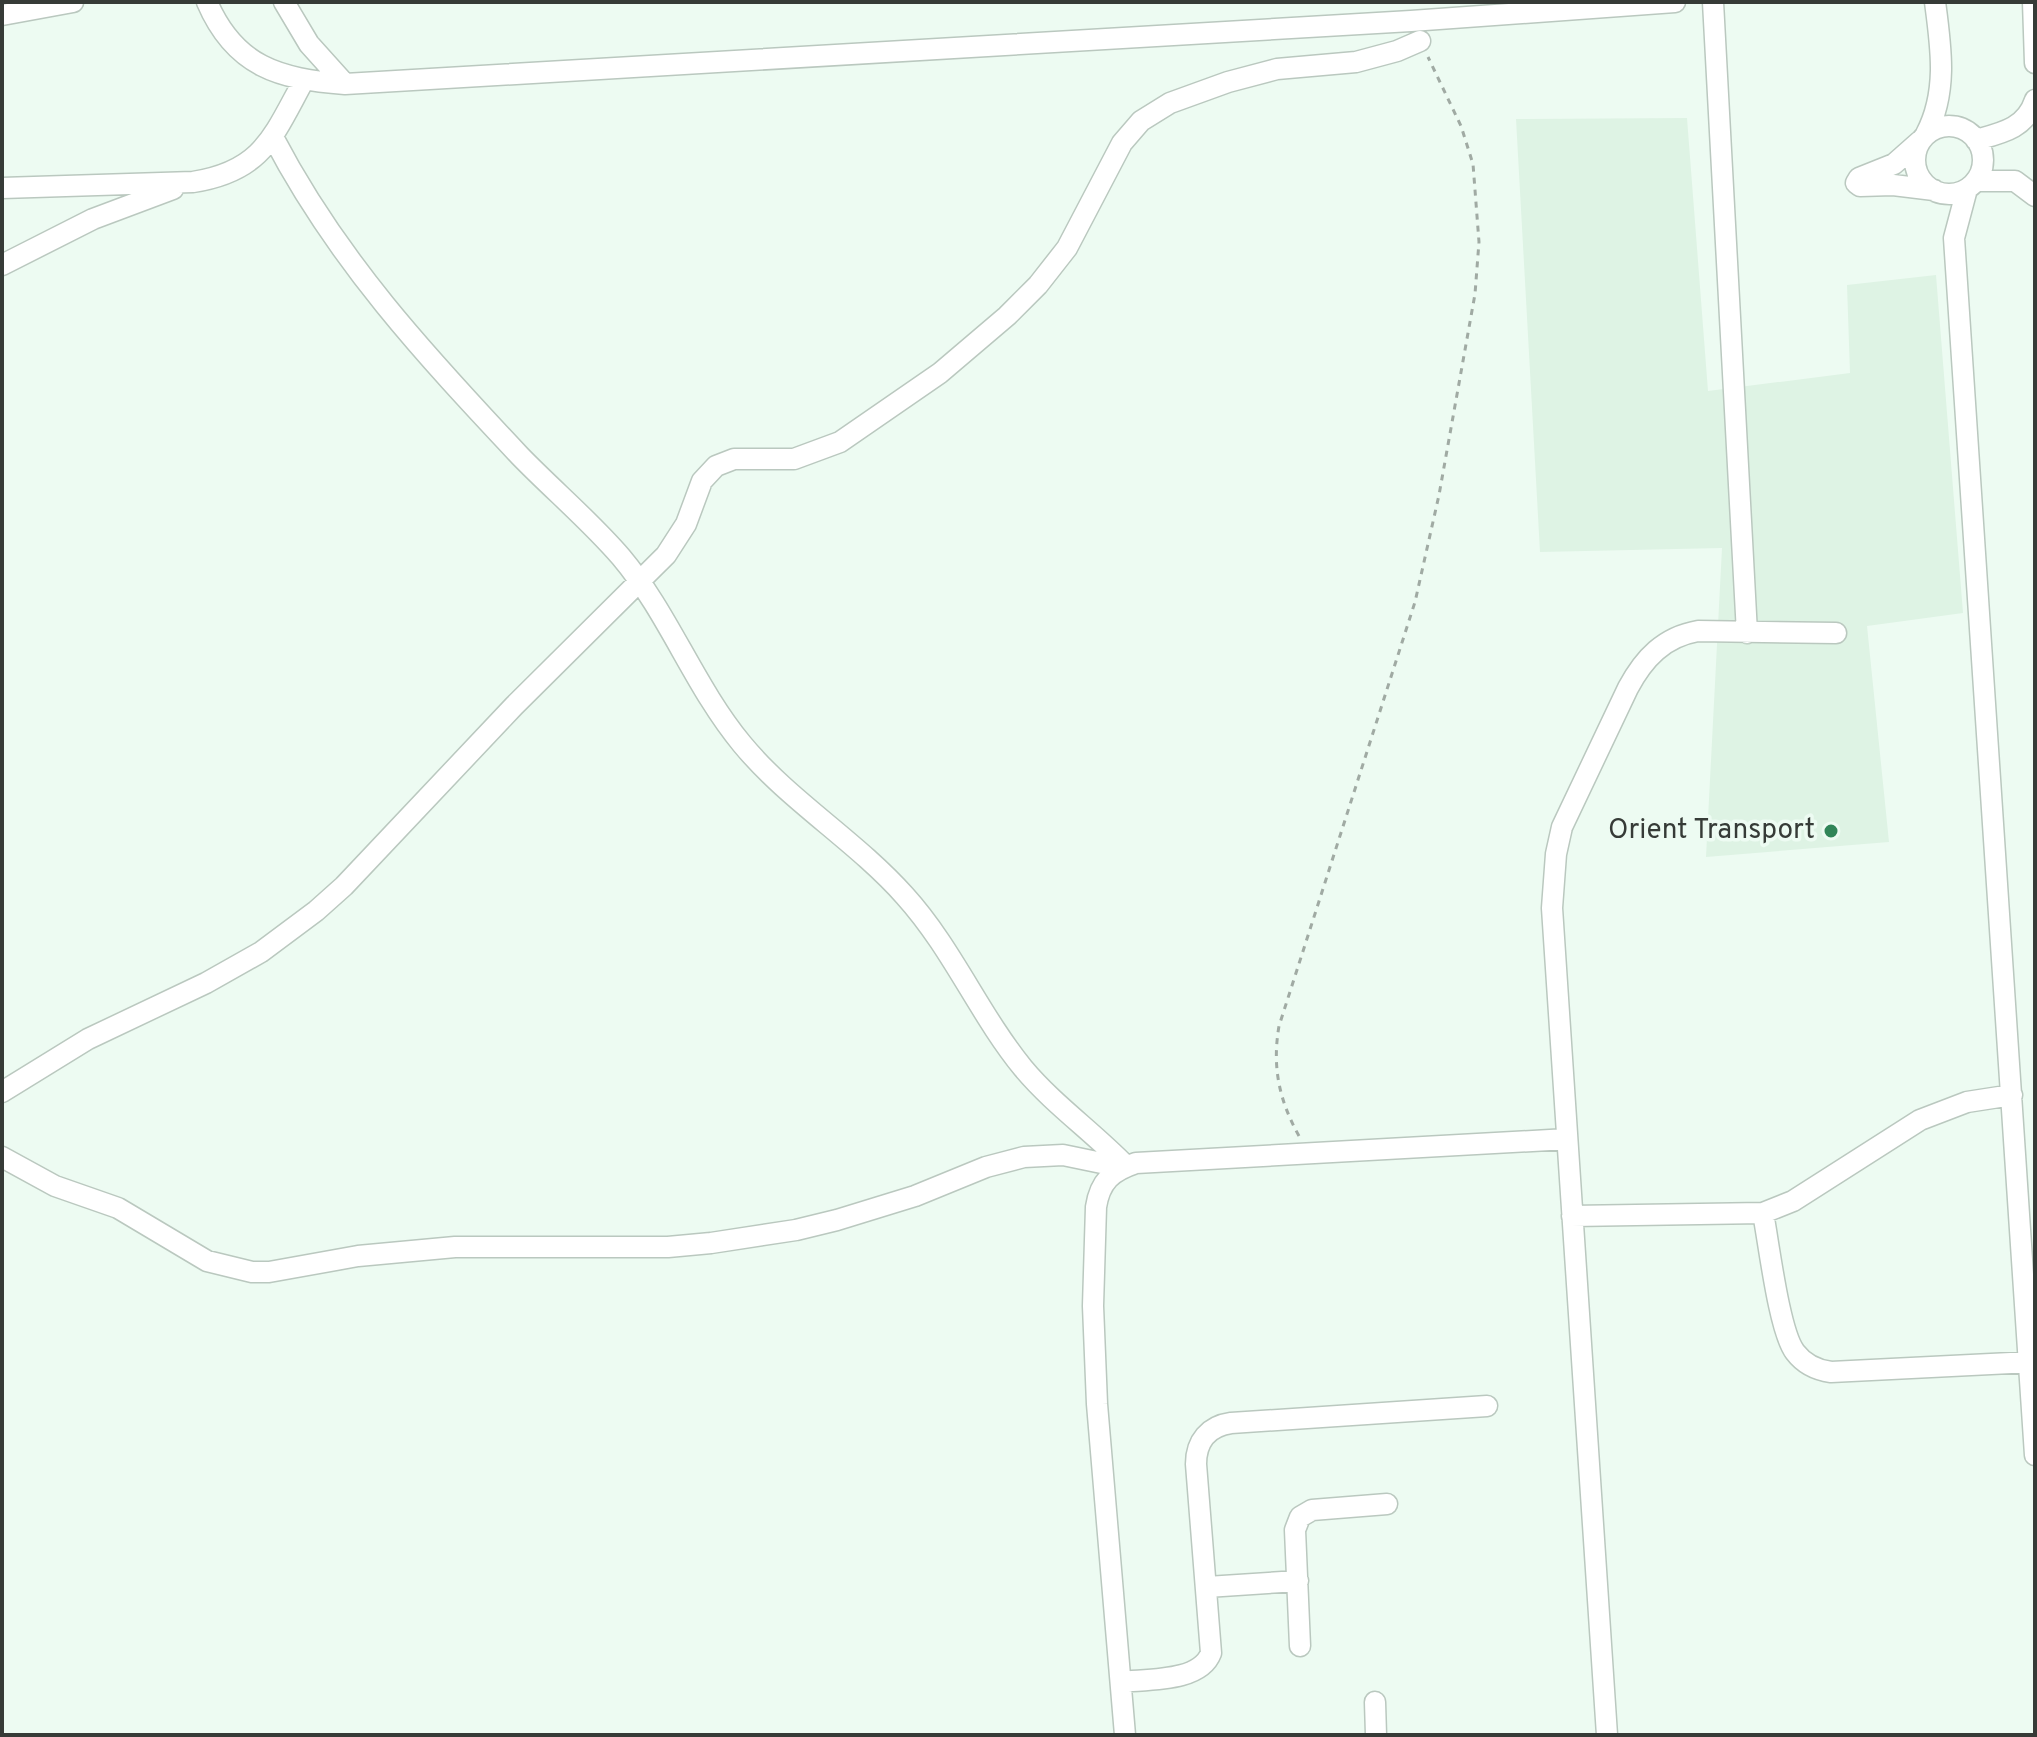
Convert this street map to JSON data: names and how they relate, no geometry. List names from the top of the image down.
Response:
{
  "places": ["Orient Transport"]
}
